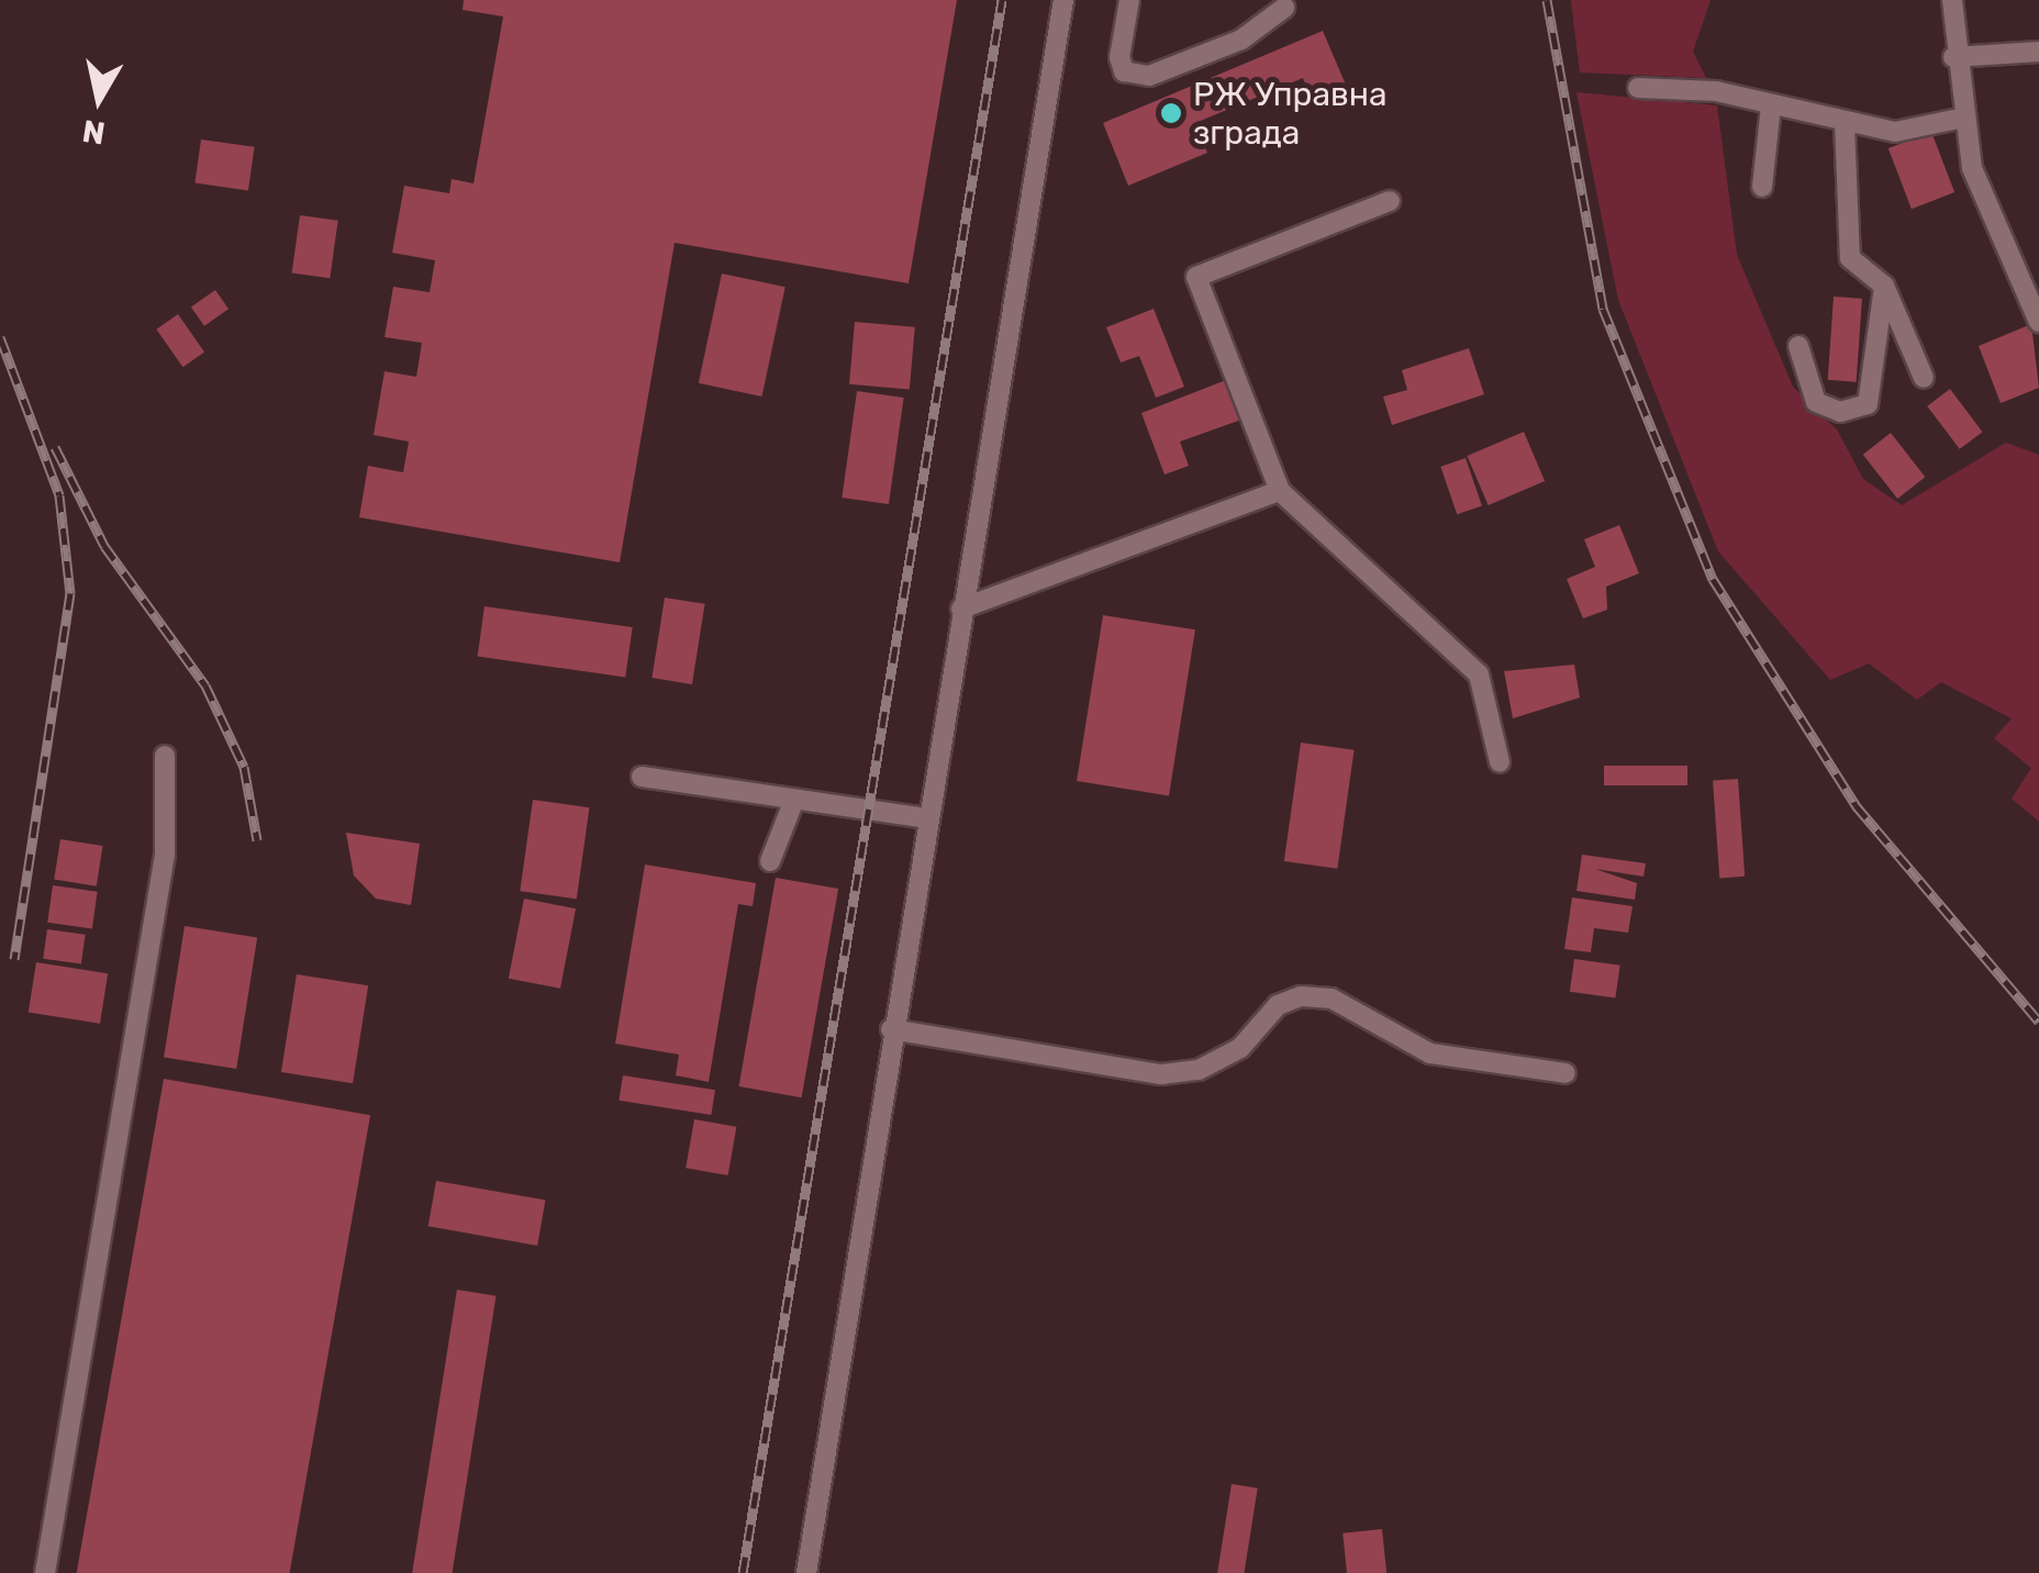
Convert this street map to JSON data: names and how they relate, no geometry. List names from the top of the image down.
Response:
{
  "places": ["РЖ Управна зграда"],
  "north": "bottom"
}
